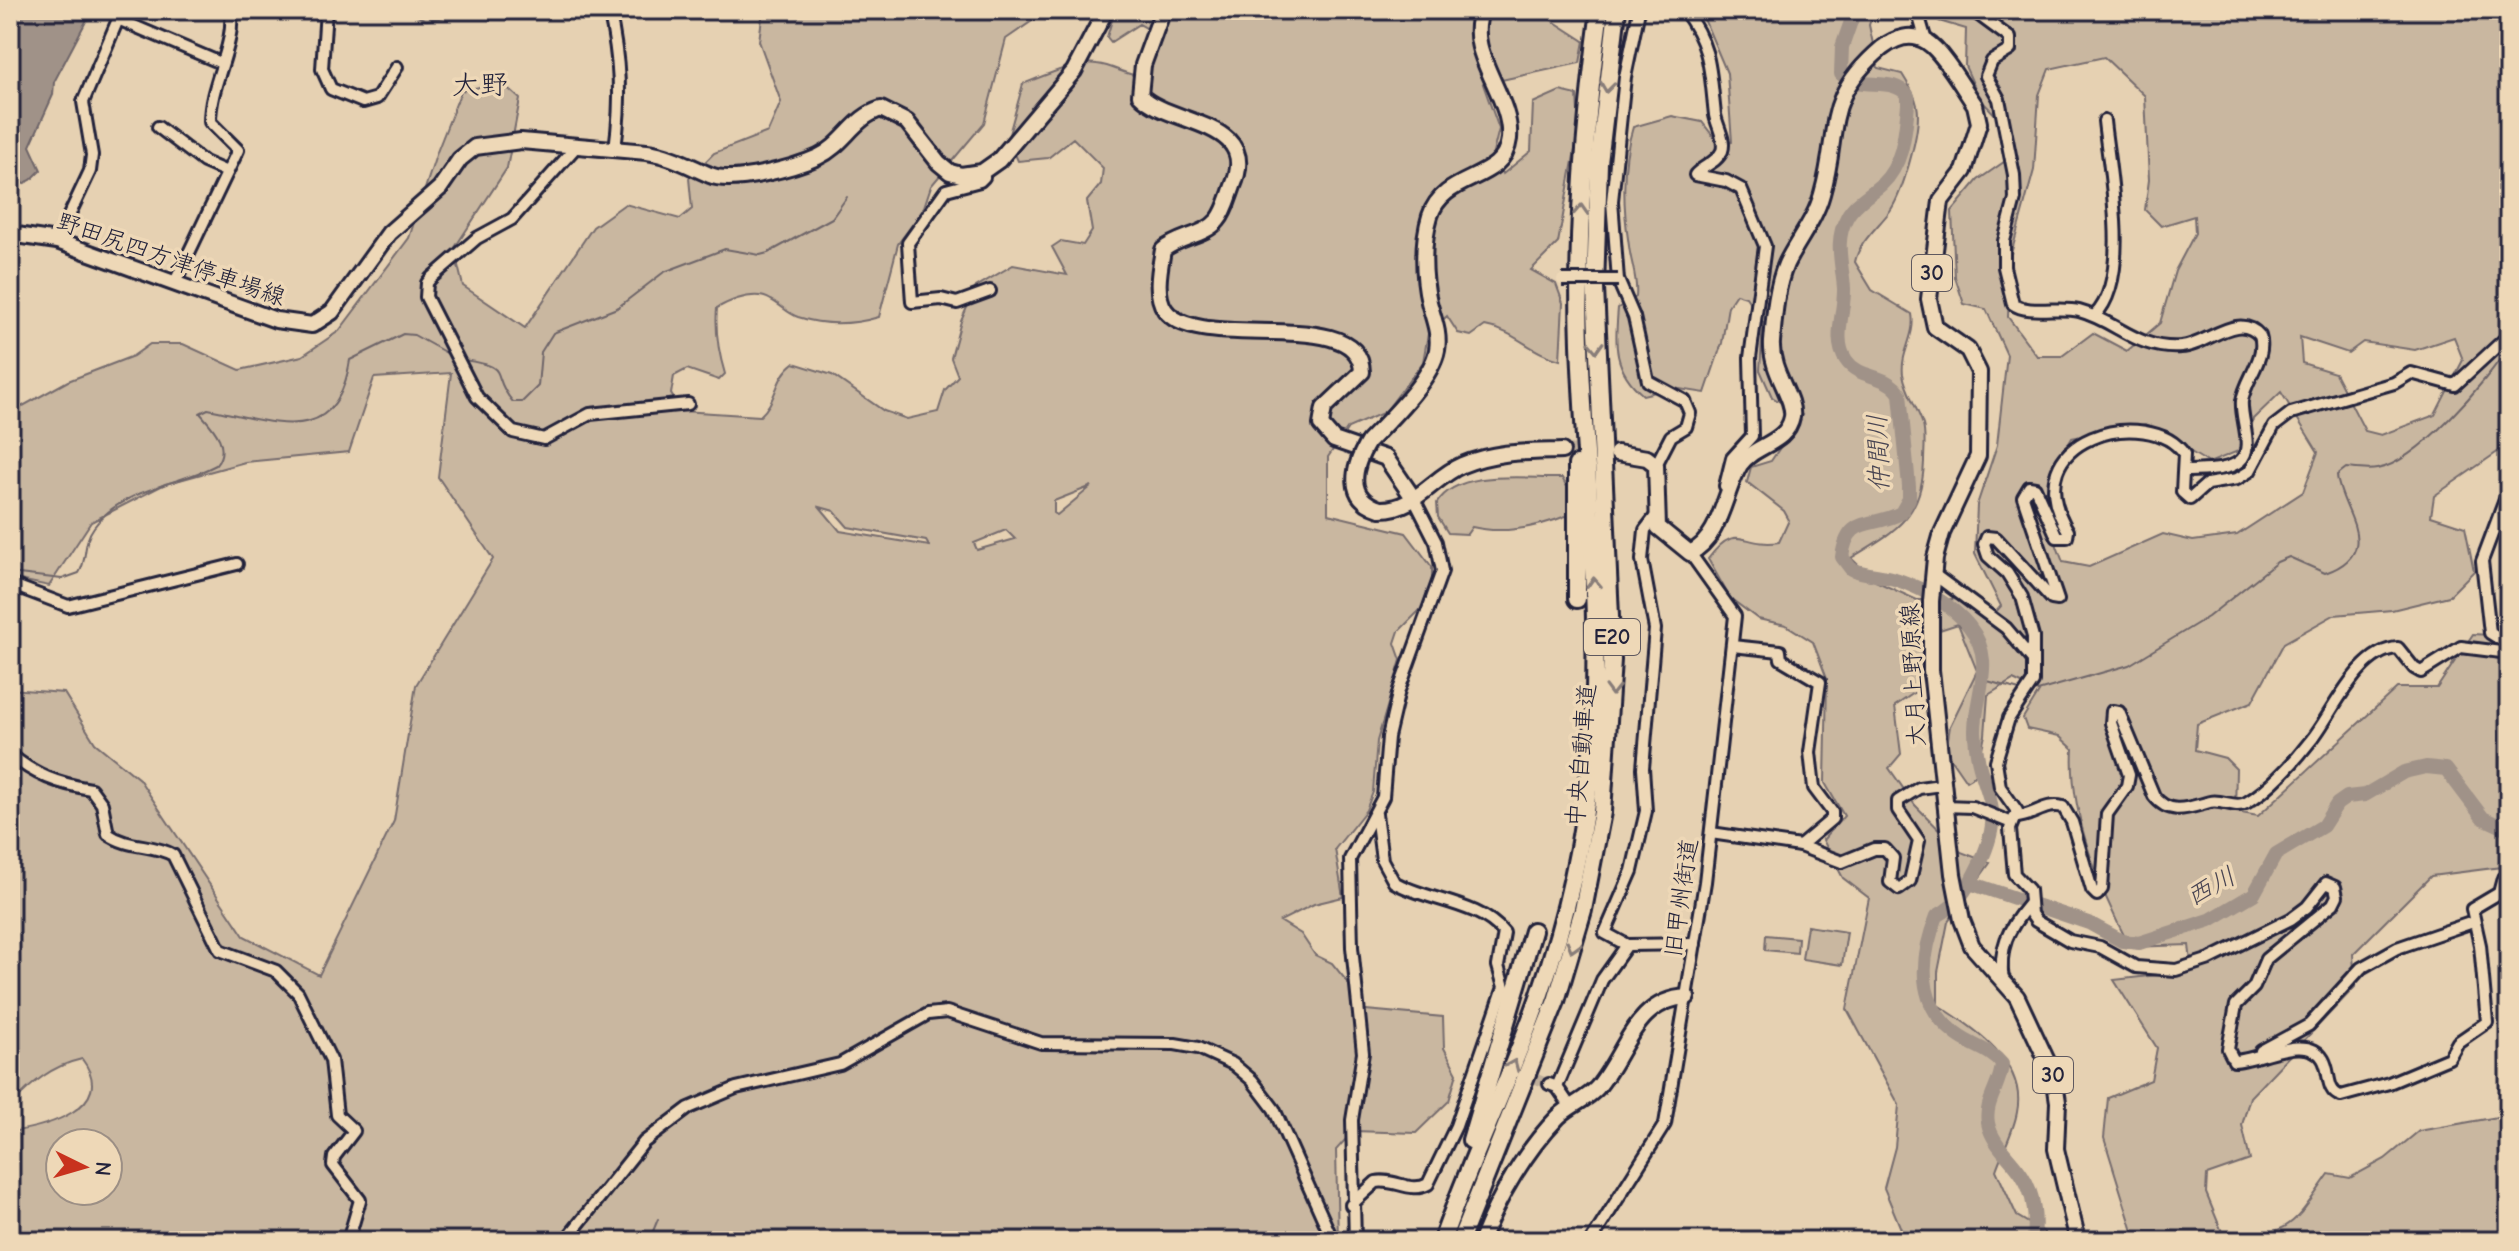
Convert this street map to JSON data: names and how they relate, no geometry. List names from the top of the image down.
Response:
{
  "streets": {
    "highway": ["E20", "中央自動車道"],
    "main road": ["野田尻四方津停車場線", "30", "大月上野原線"],
    "street": ["旧甲州街道"]
  },
  "districts": ["大野"],
  "water": ["仲間川", "西川"],
  "north": "right"
}
